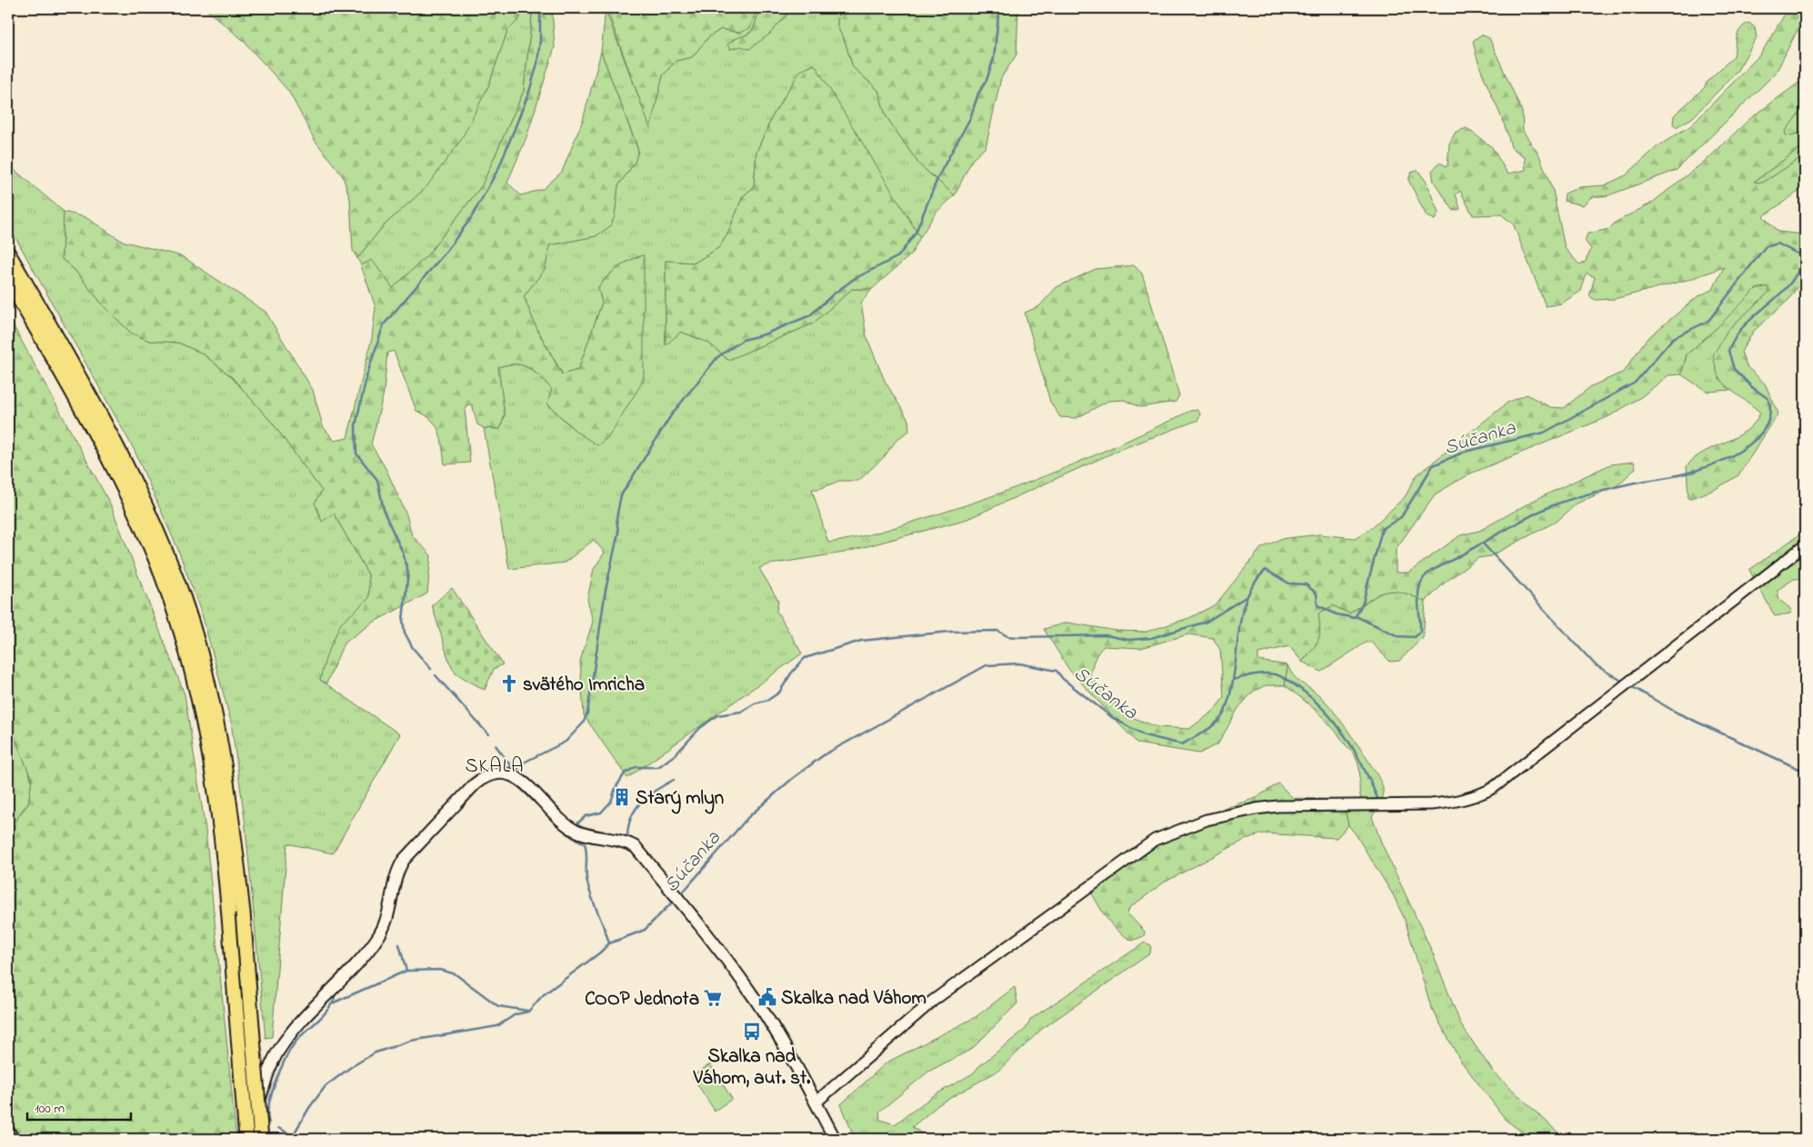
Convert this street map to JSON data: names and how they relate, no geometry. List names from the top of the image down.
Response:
{
  "districts": ["SKALA"],
  "water": ["Súčanka"],
  "places": {
    "church": ["svätého Imricha"],
    "building": ["Starý mlyn"],
    "public building": ["Skalka nad Váhom"],
    "supermarket": ["COOP Jednota"],
    "bus stop": ["Skalka nad Váhom, aut. st."]
  },
  "scale_bar": "100 m"
}
